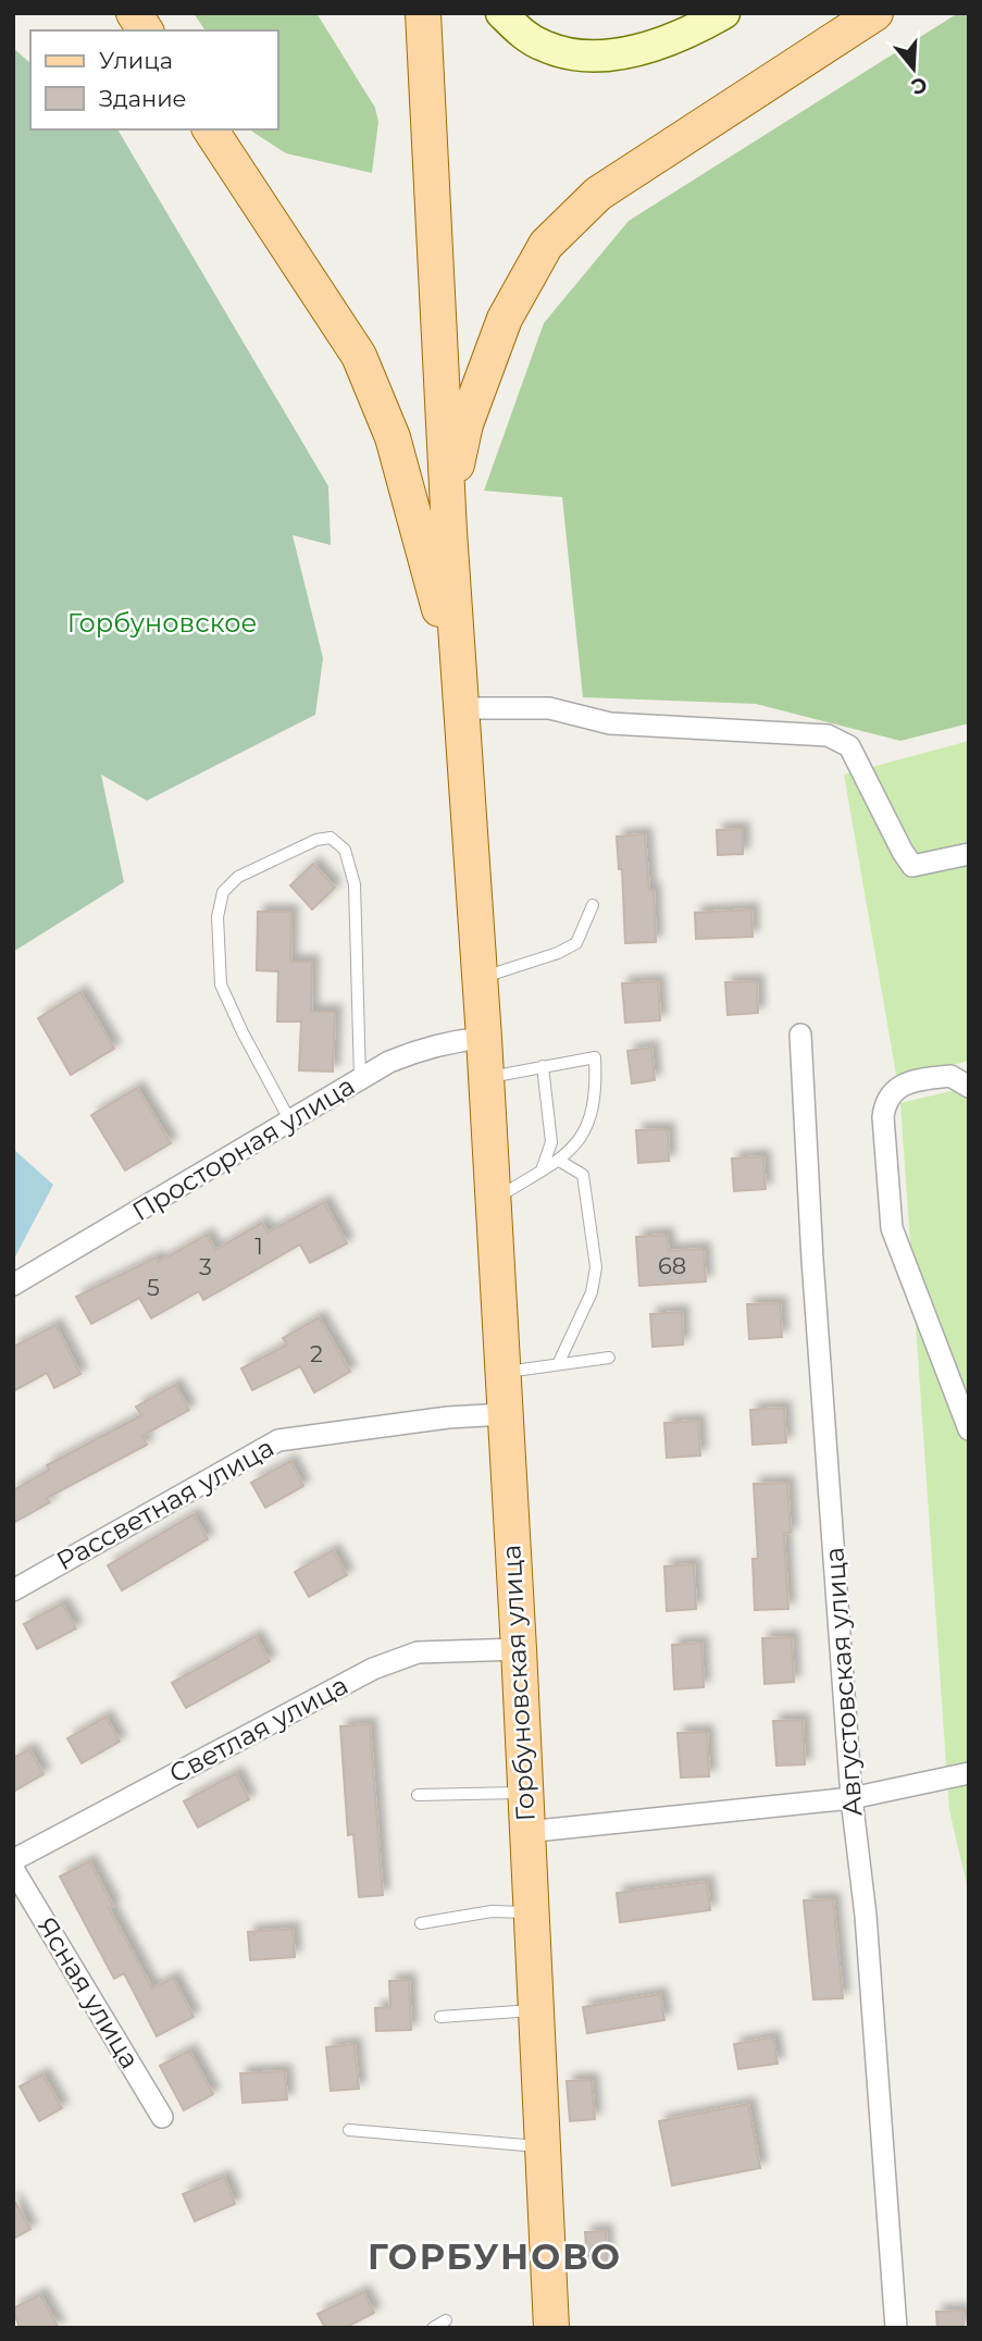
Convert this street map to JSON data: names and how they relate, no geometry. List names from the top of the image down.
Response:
{
  "streets": {
    "main road": ["Горбуновская улица"],
    "street": [
      "Просторная улица",
      "Рассветная улица",
      "Августовская улица",
      "Светлая улица",
      "Ясная улица"
    ]
  },
  "crossings": [
    ["Просторная улица", "Горбуновская улица"],
    ["Рассветная улица", "Горбуновская улица"],
    ["Горбуновская улица", "Светлая улица"]
  ],
  "districts": ["ГОРБУНОВО"],
  "parks": ["Горбуновское"],
  "house_numbers": [
    "1",
    "68",
    "3",
    "5",
    "2"
  ],
  "legend": ["Улица", "Здание"],
  "north": "bottom"
}
